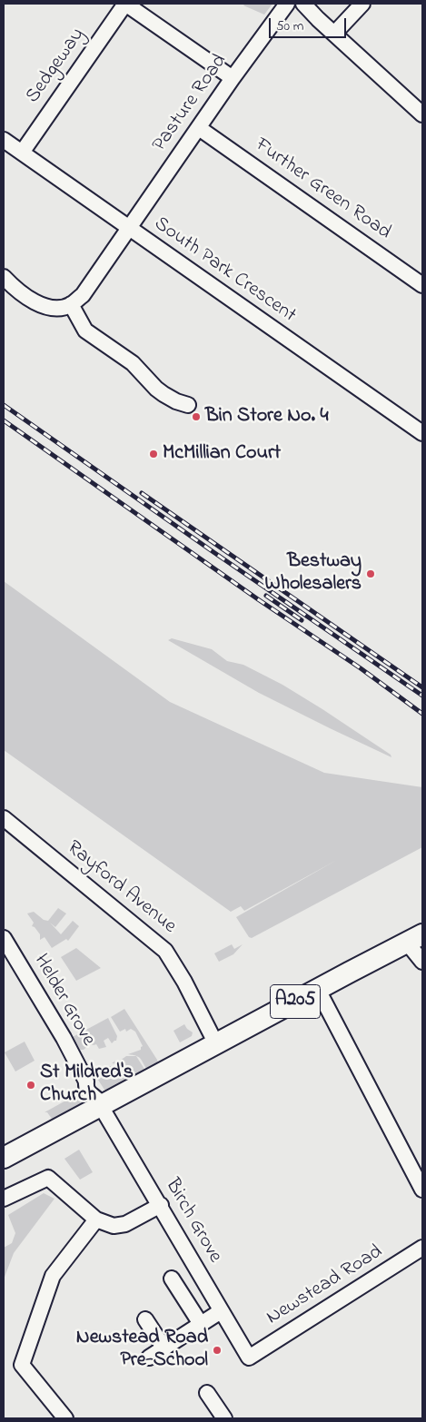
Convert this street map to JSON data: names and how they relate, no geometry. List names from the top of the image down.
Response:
{
  "streets": {
    "highway": ["A205"],
    "street": [
      "Sedgeway",
      "Pasture Road",
      "Further Green Road",
      "South Park Crescent",
      "Rayford Avenue",
      "Helder Grove",
      "Birch Grove",
      "Newstead Road"
    ]
  },
  "crossings": [
    ["Sedgeway", "South Park Crescent"],
    ["Pasture Road", "Further Green Road"],
    ["Pasture Road", "South Park Crescent"],
    ["Rayford Avenue", "A205"],
    ["Helder Grove", "A205"],
    ["Helder Grove", "Birch Grove"],
    ["A205", "Birch Grove"],
    ["Birch Grove", "Newstead Road"]
  ],
  "places": [
    "Bin Store No. 4",
    "McMillian Court",
    "Bestway Wholesalers",
    "St Mildred's Church",
    "Newstead Road Pre-School"
  ],
  "scale_bar": "50 m"
}
